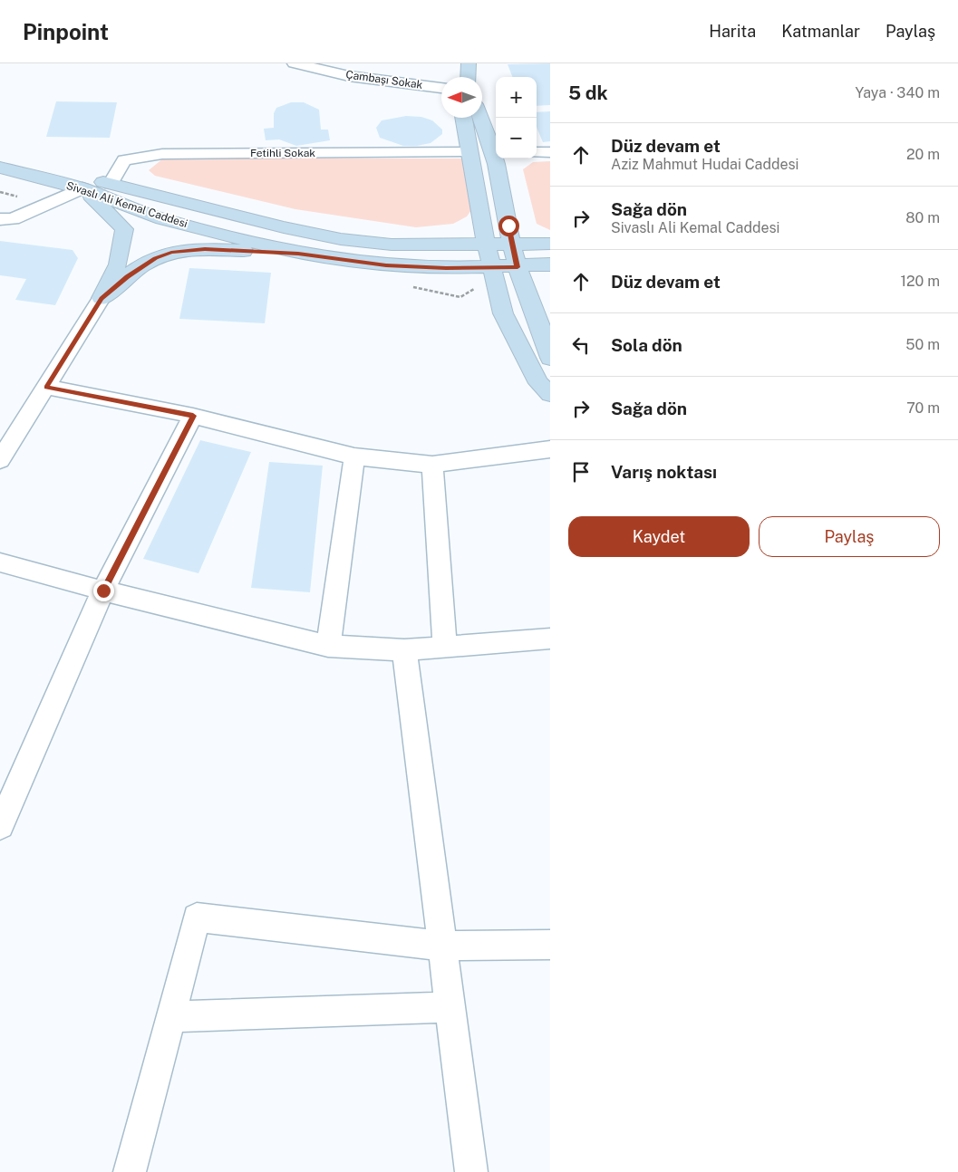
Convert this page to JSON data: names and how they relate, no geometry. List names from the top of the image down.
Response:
{
  "streets": {
    "main road": ["Sivaslı Ali Kemal Caddesi"],
    "street": ["Çambaşı Sokak", "Fetihli Sokak"]
  },
  "crossings": [
    ["Fetihli Sokak", "Sivaslı Ali Kemal Caddesi"]
  ],
  "north": "left",
  "page": {
    "header": "Pinpoint",
    "nav": ["Harita", "Katmanlar", "Paylaş"],
    "heading": ["5 dk", "Yaya · 340 m"],
    "map_buttons": ["+", "−"],
    "list": [
      ["Düz devam et", "Aziz Mahmut Hudai Caddesi", "20 m"],
      ["Sağa dön", "Sivaslı Ali Kemal Caddesi", "80 m"],
      ["Düz devam et", "120 m"],
      ["Sola dön", "50 m"],
      ["Sağa dön", "70 m"],
      "Varış noktası"
    ],
    "buttons": ["Kaydet", "Paylaş"]
  }
}
